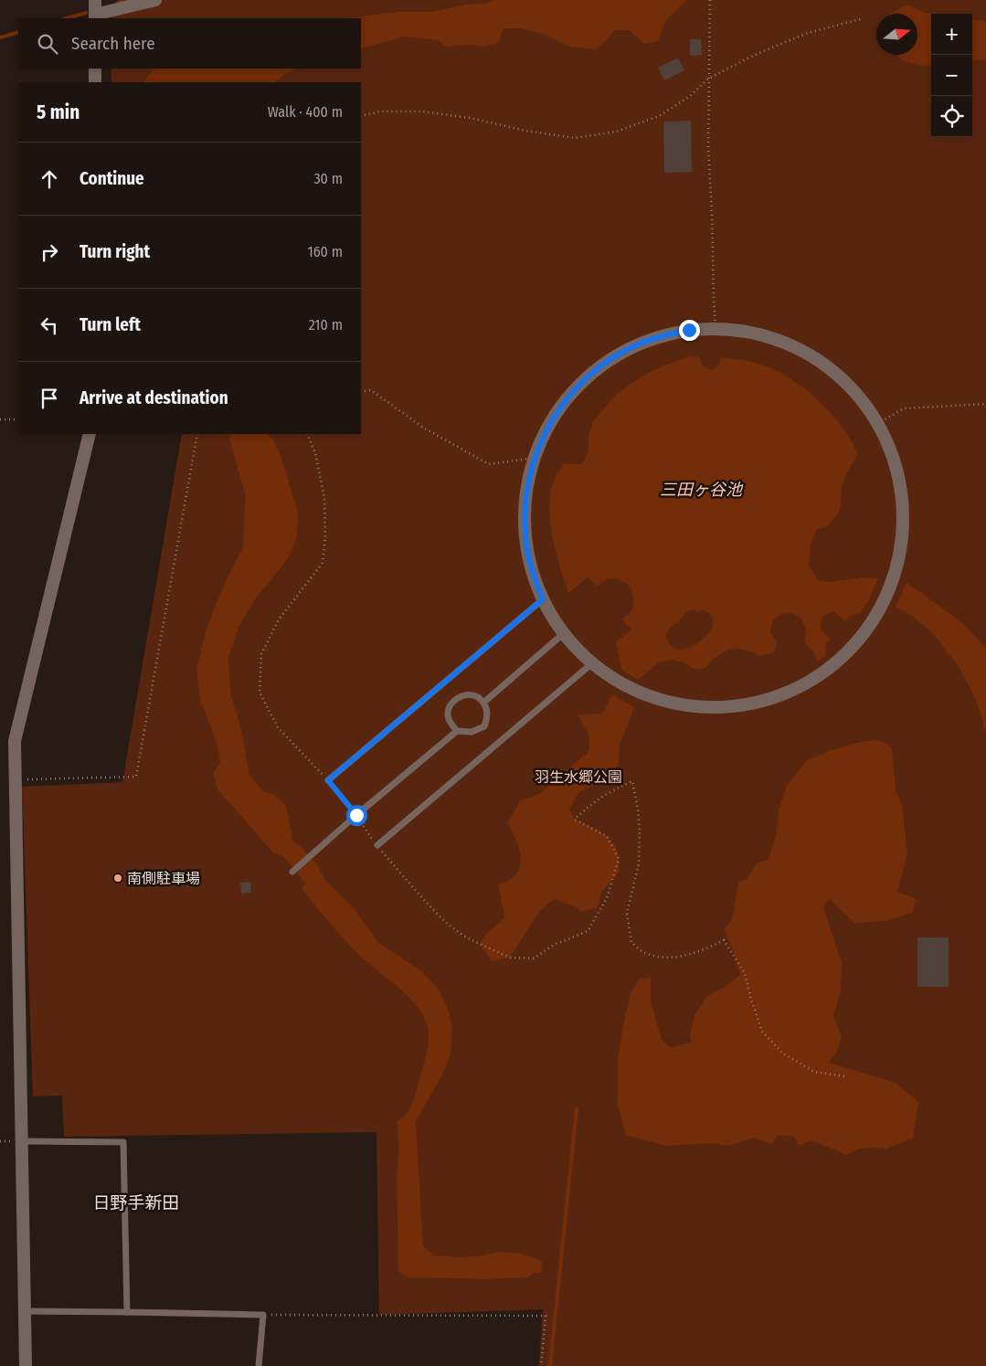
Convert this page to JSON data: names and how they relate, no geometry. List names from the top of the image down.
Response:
{
  "districts": ["日野手新田"],
  "water": ["三田ヶ谷池"],
  "parks": ["羽生水郷公園"],
  "places": ["南側駐車場"],
  "north": "right",
  "page": {
    "map_buttons": ["+", "−"],
    "search": "Search here",
    "heading": ["5 min", "Walk · 400 m"],
    "list": [
      ["Continue", "30 m"],
      ["Turn right", "160 m"],
      ["Turn left", "210 m"],
      "Arrive at destination"
    ]
  }
}
